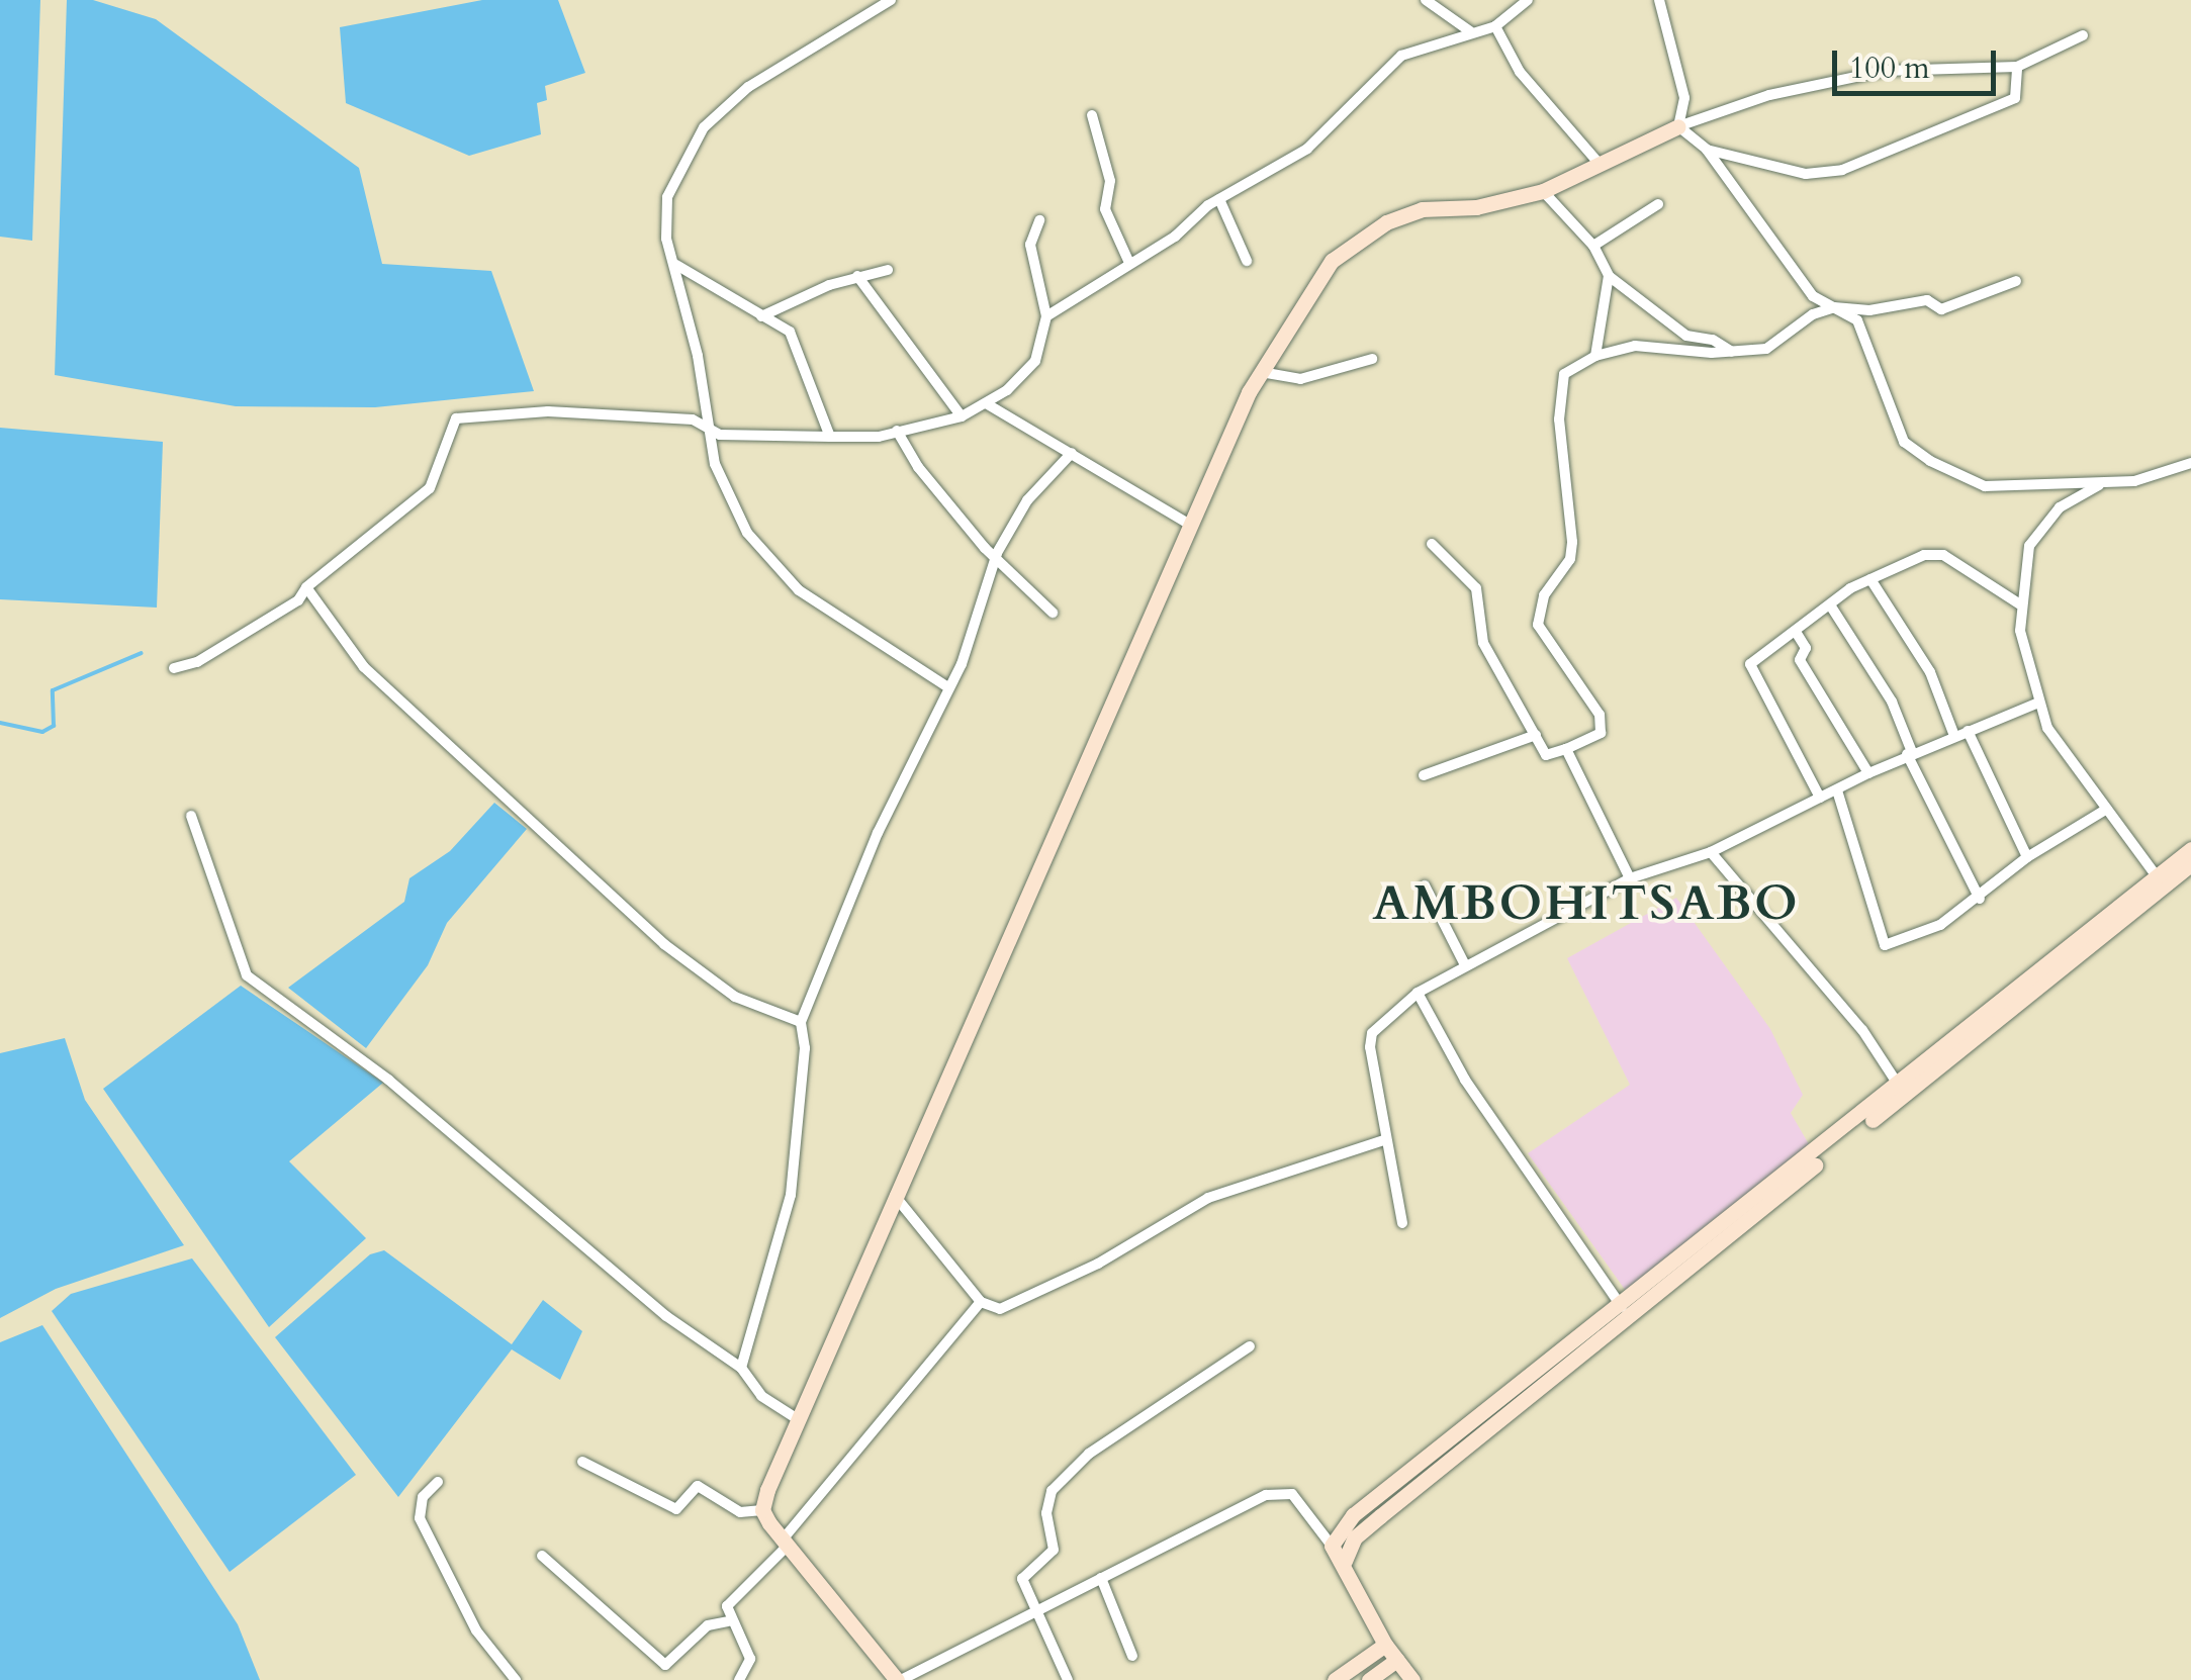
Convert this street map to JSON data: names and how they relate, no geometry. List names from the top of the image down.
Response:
{
  "districts": ["AMBOHITSABO"],
  "scale_bar": "100 m"
}
